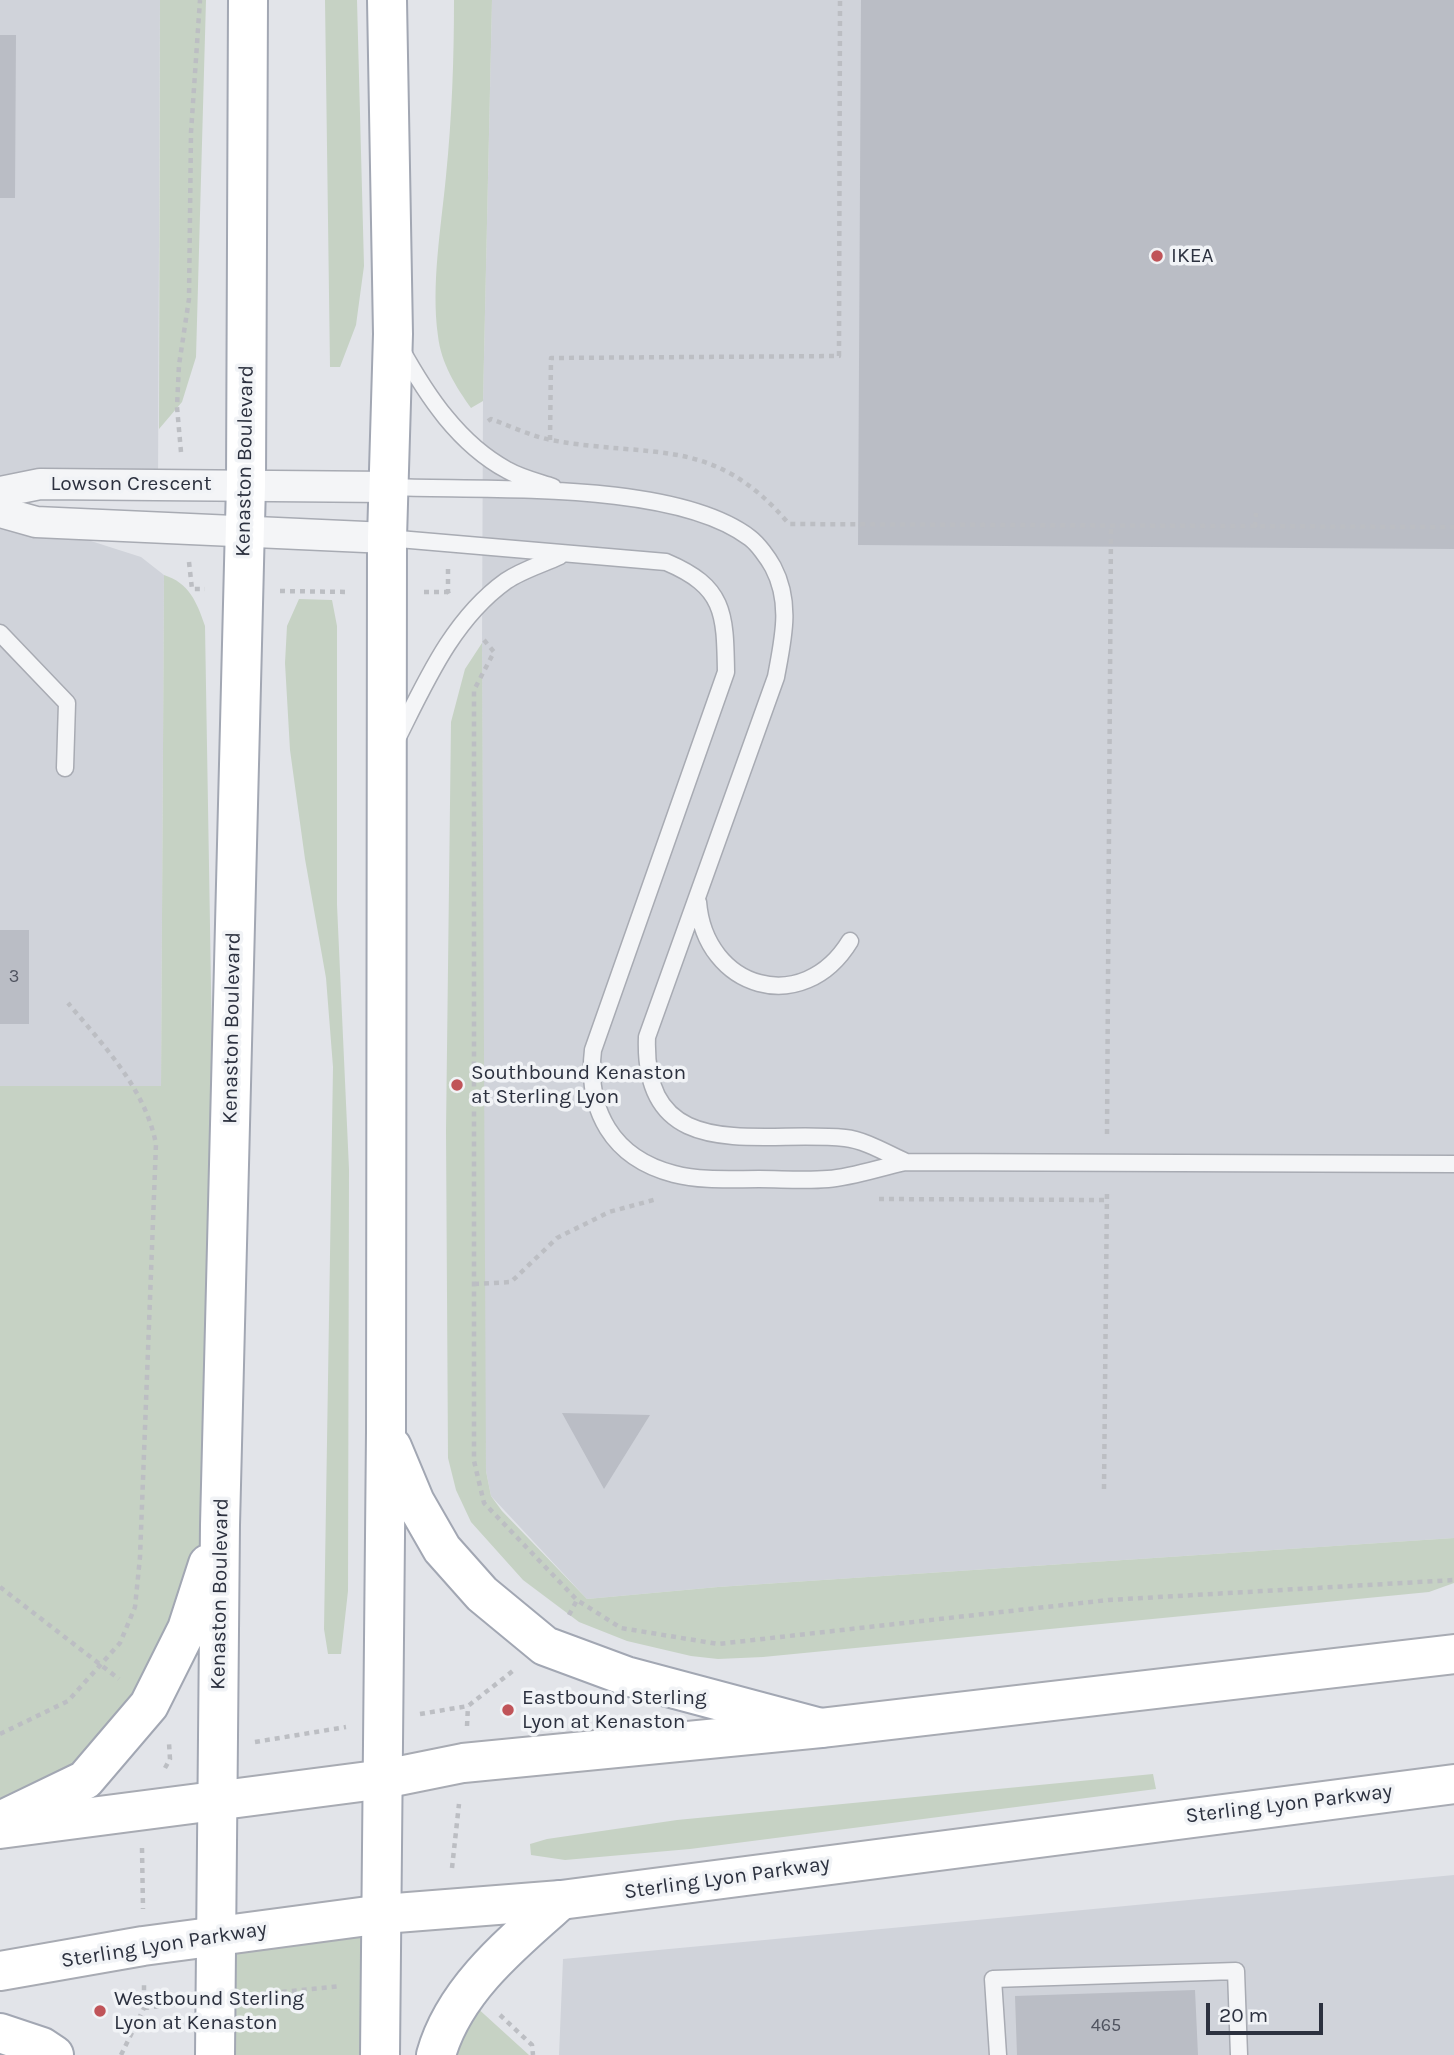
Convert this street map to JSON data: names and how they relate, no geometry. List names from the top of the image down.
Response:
{
  "streets": {
    "main road": ["Kenaston Boulevard", "Sterling Lyon Parkway"],
    "street": ["Lowson Crescent"]
  },
  "crossings": [
    ["Kenaston Boulevard", "Lowson Crescent"],
    ["Kenaston Boulevard", "Sterling Lyon Parkway"]
  ],
  "places": [
    "IKEA",
    "Southbound Kenaston at Sterling Lyon",
    "Eastbound Sterling Lyon at Kenaston",
    "Westbound Sterling Lyon at Kenaston"
  ],
  "house_numbers": ["3", "465"],
  "scale_bar": "20 m"
}
